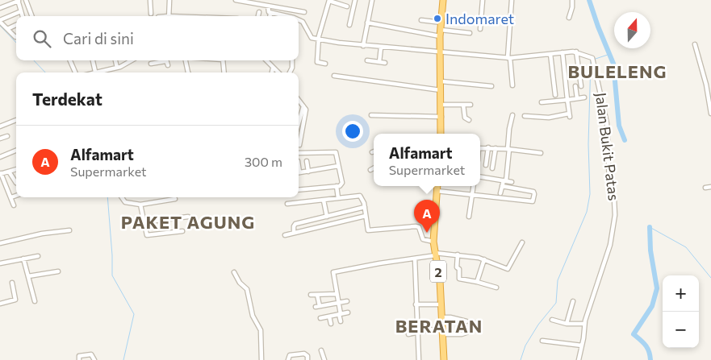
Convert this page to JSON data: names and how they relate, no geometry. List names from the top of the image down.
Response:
{
  "streets": {
    "highway": ["2"],
    "street": ["Jalan Bukit Patas"]
  },
  "districts": ["BULELENG", "PAKET AGUNG", "BERATAN"],
  "places": ["Indomaret"],
  "north": "top",
  "page": {
    "search": "Cari di sini",
    "heading": "Terdekat",
    "list": [
      {
        "mark": "A",
        "name": "Alfamart",
        "note": "Supermarket",
        "value": "300 m"
      }
    ],
    "popup": ["Alfamart", "Supermarket"],
    "pins": "A",
    "map_buttons": ["+", "−"]
  }
}
